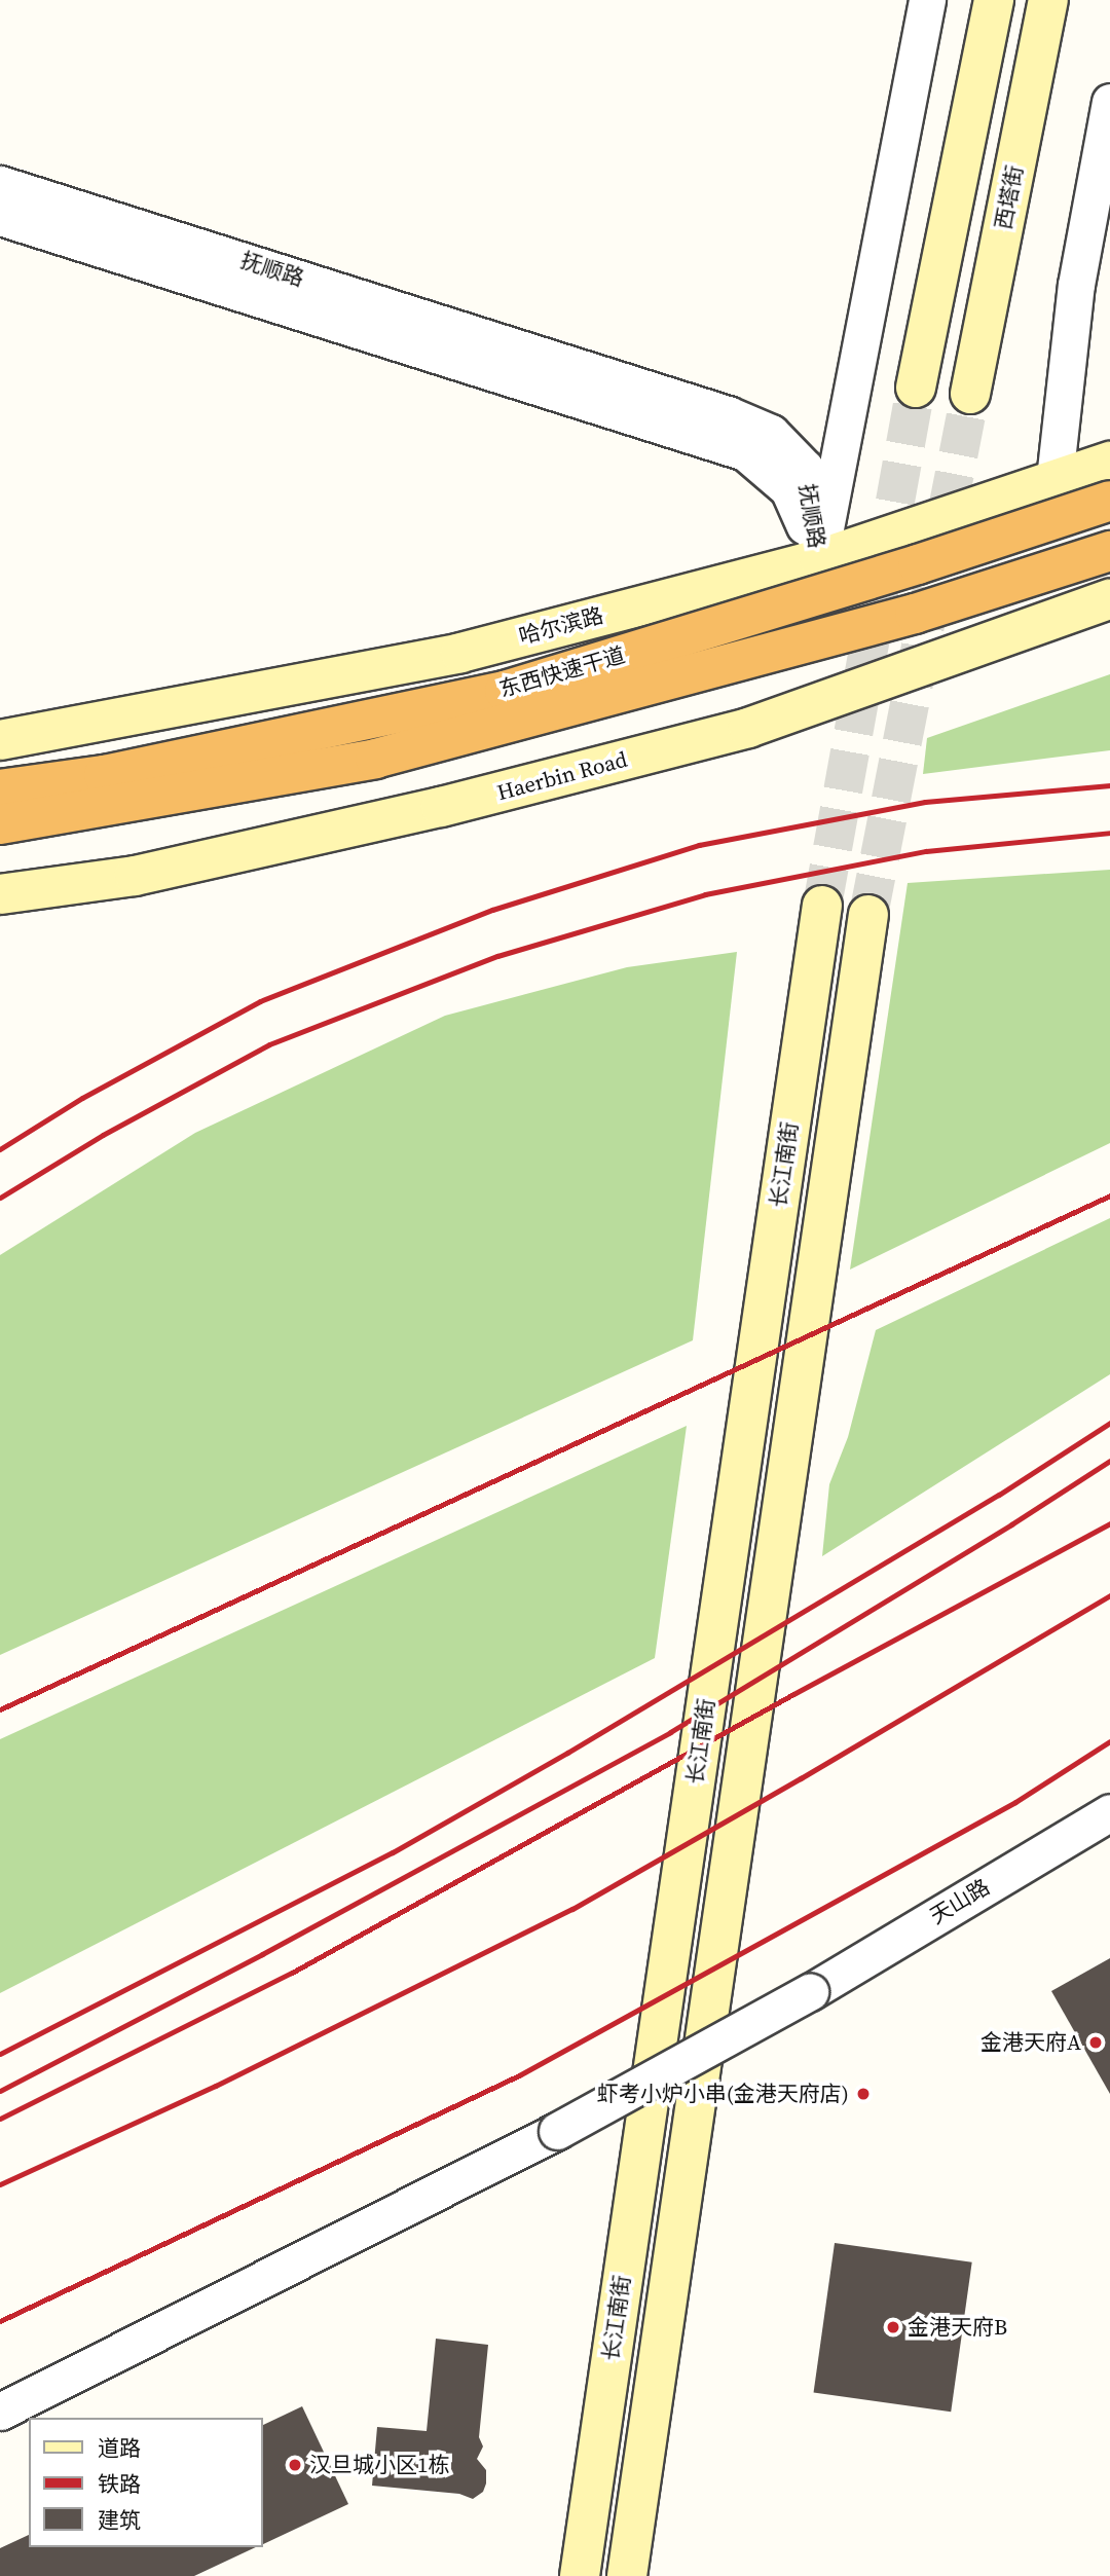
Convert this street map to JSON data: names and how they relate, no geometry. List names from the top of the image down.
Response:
{
  "streets": {
    "highway": ["东西快速干道"],
    "main road": [
      "西塔街",
      "哈尔滨路",
      "Haerbin Road",
      "长江南街"
    ],
    "street": ["抚顺路", "天山路"]
  },
  "crossings": [
    ["抚顺路", "哈尔滨路"]
  ],
  "places": [
    "金港天府A",
    "虾考小炉小串(金港天府店)",
    "金港天府B",
    "汉旦城小区1栋"
  ],
  "legend": ["道路", "铁路", "建筑"]
}
